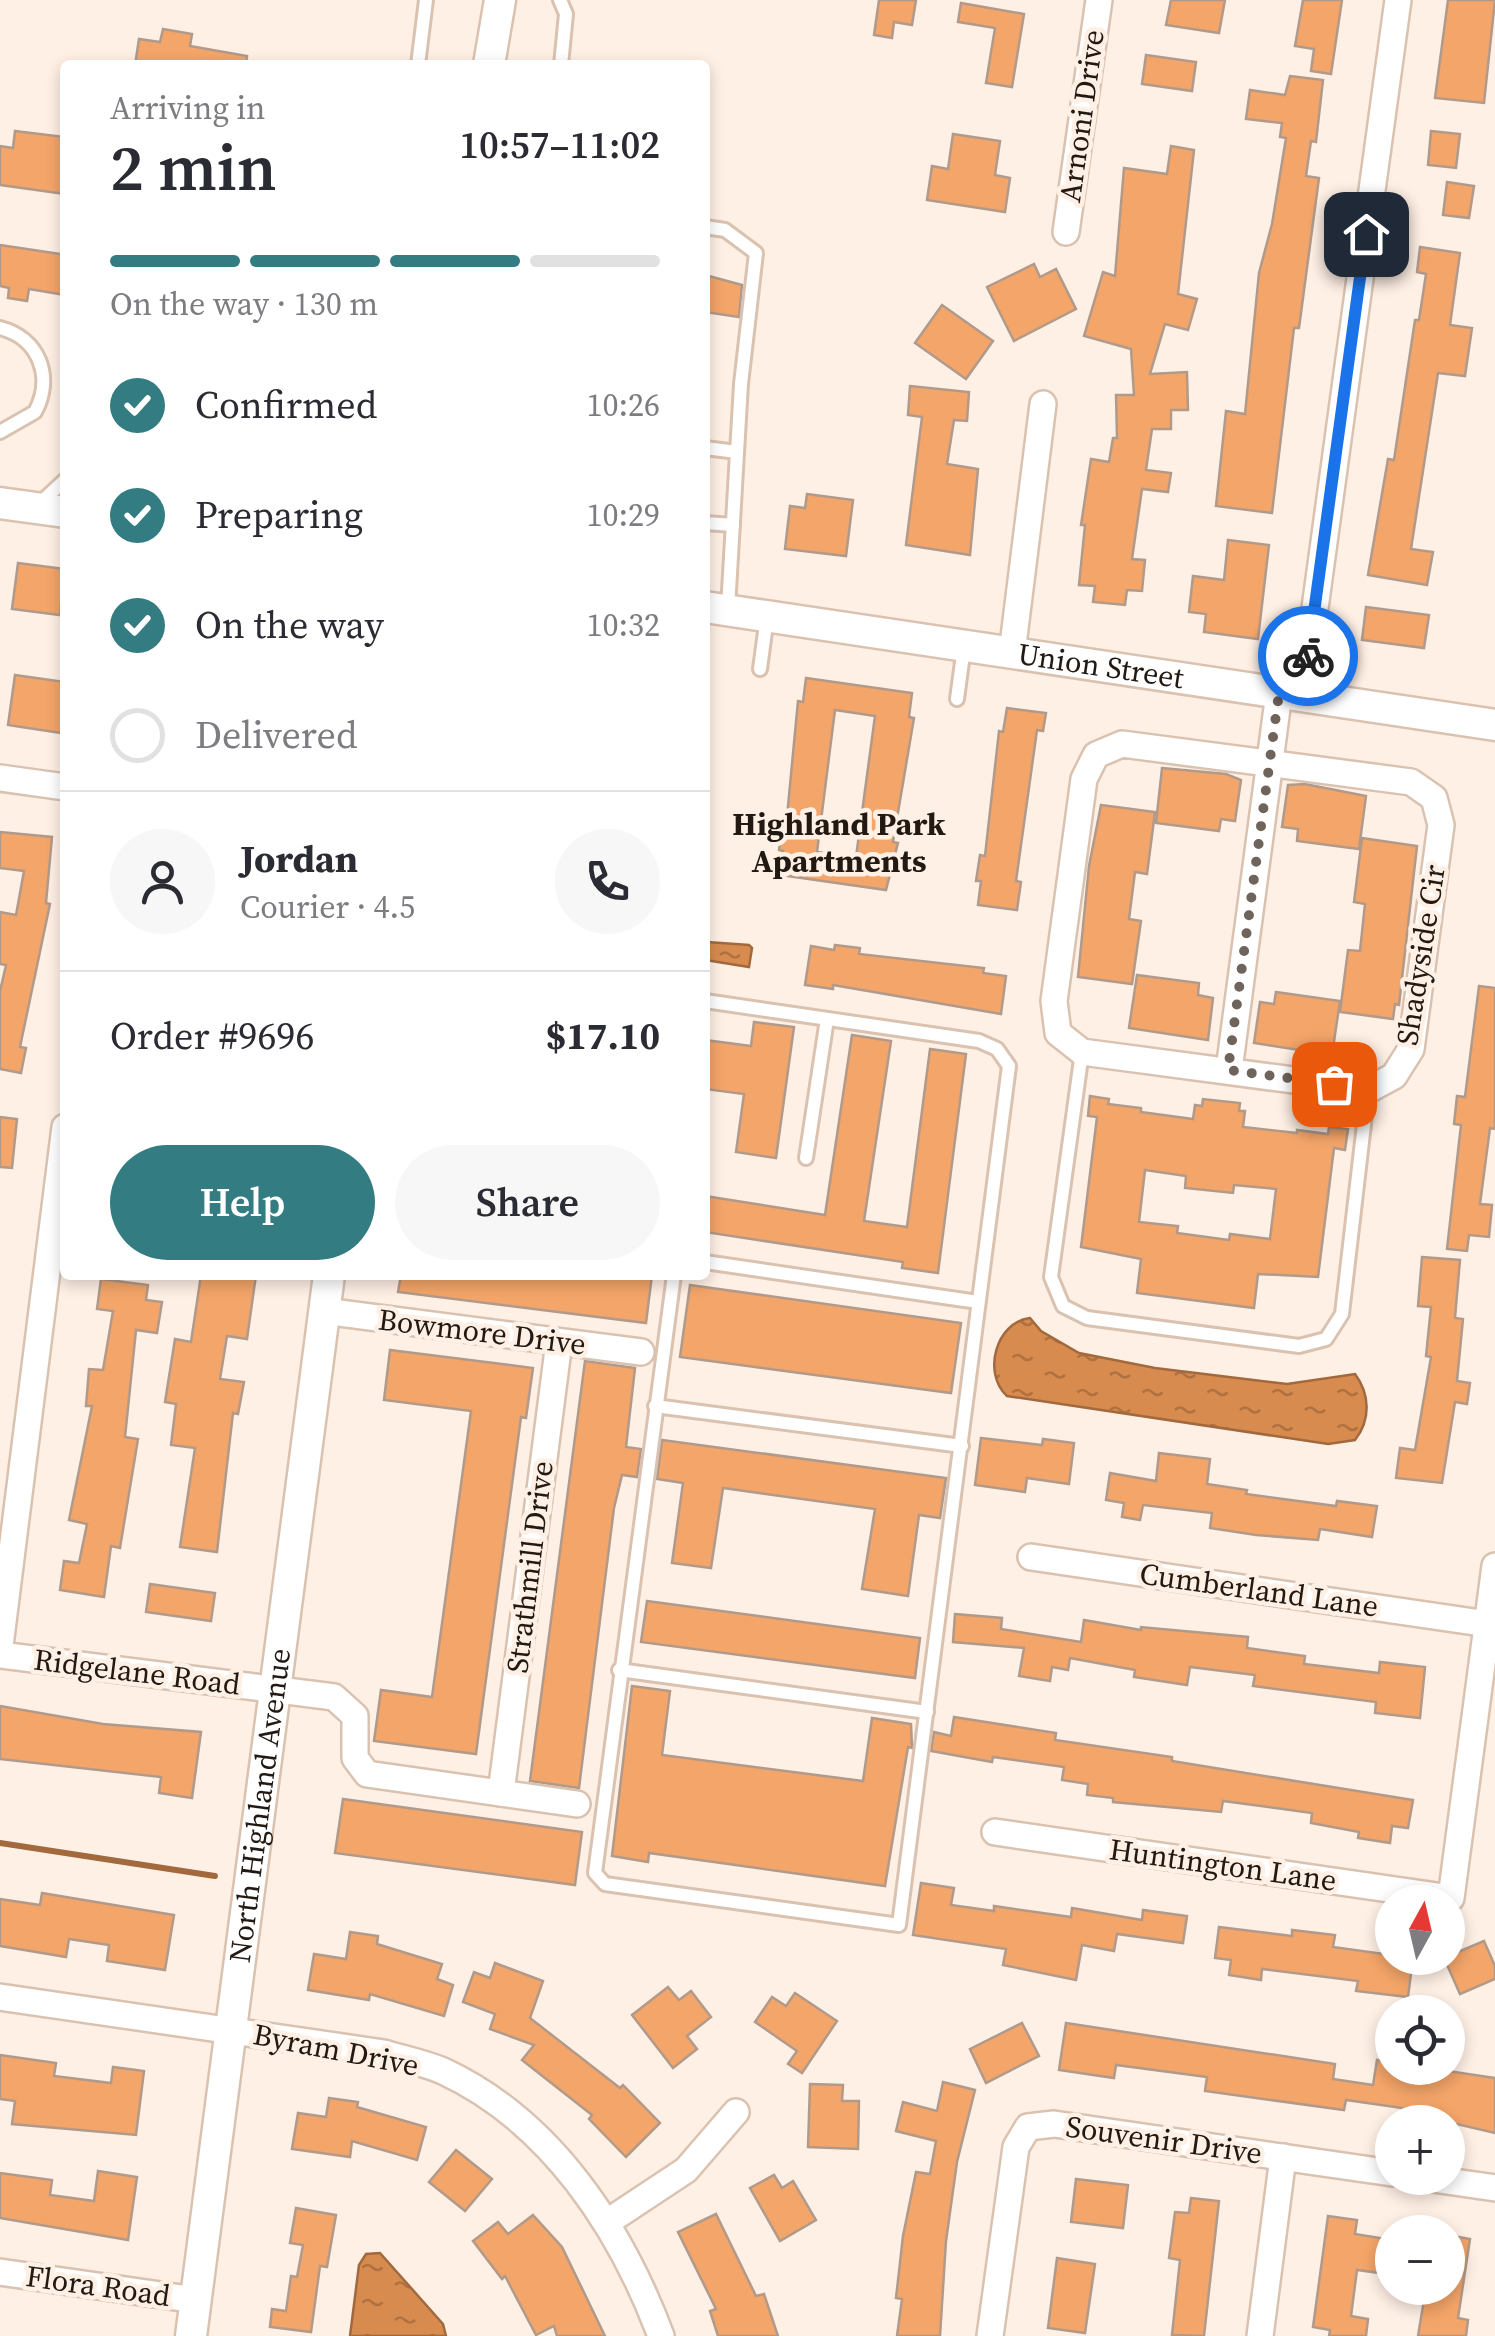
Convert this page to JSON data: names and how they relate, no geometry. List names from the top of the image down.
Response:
{
  "streets": {
    "street": [
      "Arnoni Drive",
      "Union Street",
      "Shadyside Cir",
      "Bowmore Drive",
      "Strathmill Drive",
      "Cumberland Lane",
      "Ridgelane Road",
      "North Highland Avenue",
      "Huntington Lane",
      "Byram Drive",
      "Souvenir Drive",
      "Flora Road"
    ]
  },
  "crossings": [
    ["Bowmore Drive", "Strathmill Drive"],
    ["Bowmore Drive", "North Highland Avenue"],
    ["Strathmill Drive", "Ridgelane Road"],
    ["Cumberland Lane", "Huntington Lane"],
    ["Ridgelane Road", "North Highland Avenue"],
    ["North Highland Avenue", "Byram Drive"],
    ["North Highland Avenue", "Flora Road"]
  ],
  "districts": ["Highland Park Apartments"],
  "north": "top",
  "page": {
    "heading": ["2 min", "Arriving in", "10:57–11:02"],
    "panel": [
      "Jordan",
      "Courier · 4.5",
      "Order #9696",
      "$17.10"
    ],
    "bar": "On the way · 130 m",
    "list": [
      ["Confirmed", "10:26"],
      ["Preparing", "10:29"],
      ["On the way", "10:32"],
      "Delivered"
    ],
    "buttons": ["Help", "Share"],
    "map_buttons": ["+", "−"]
  }
}
